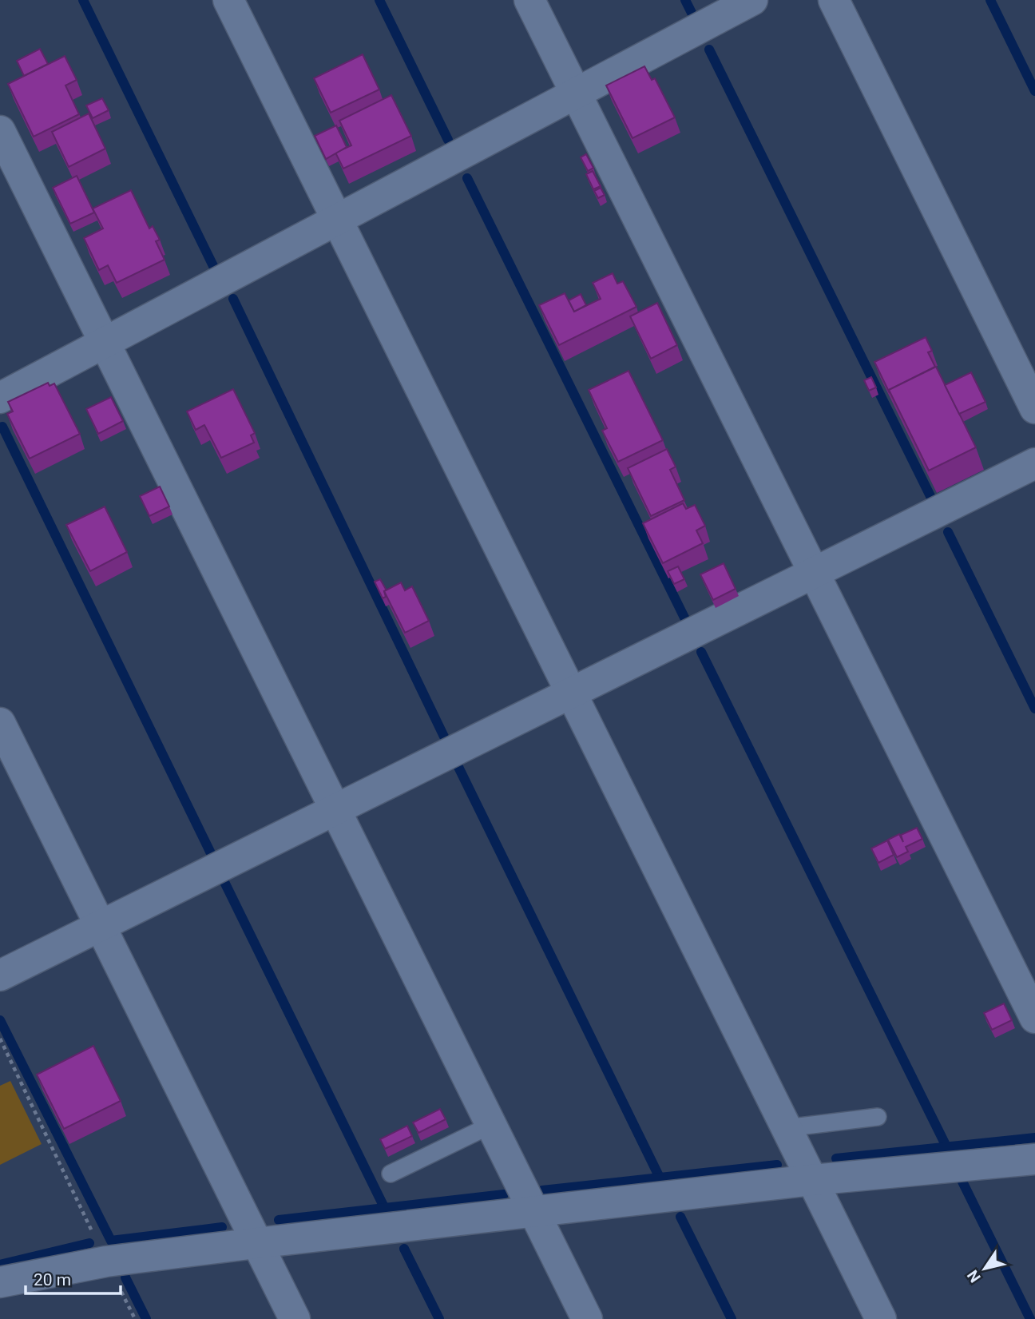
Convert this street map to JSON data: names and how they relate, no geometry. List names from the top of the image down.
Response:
{
  "scale_bar": "20 m",
  "north": "bottom left"
}
